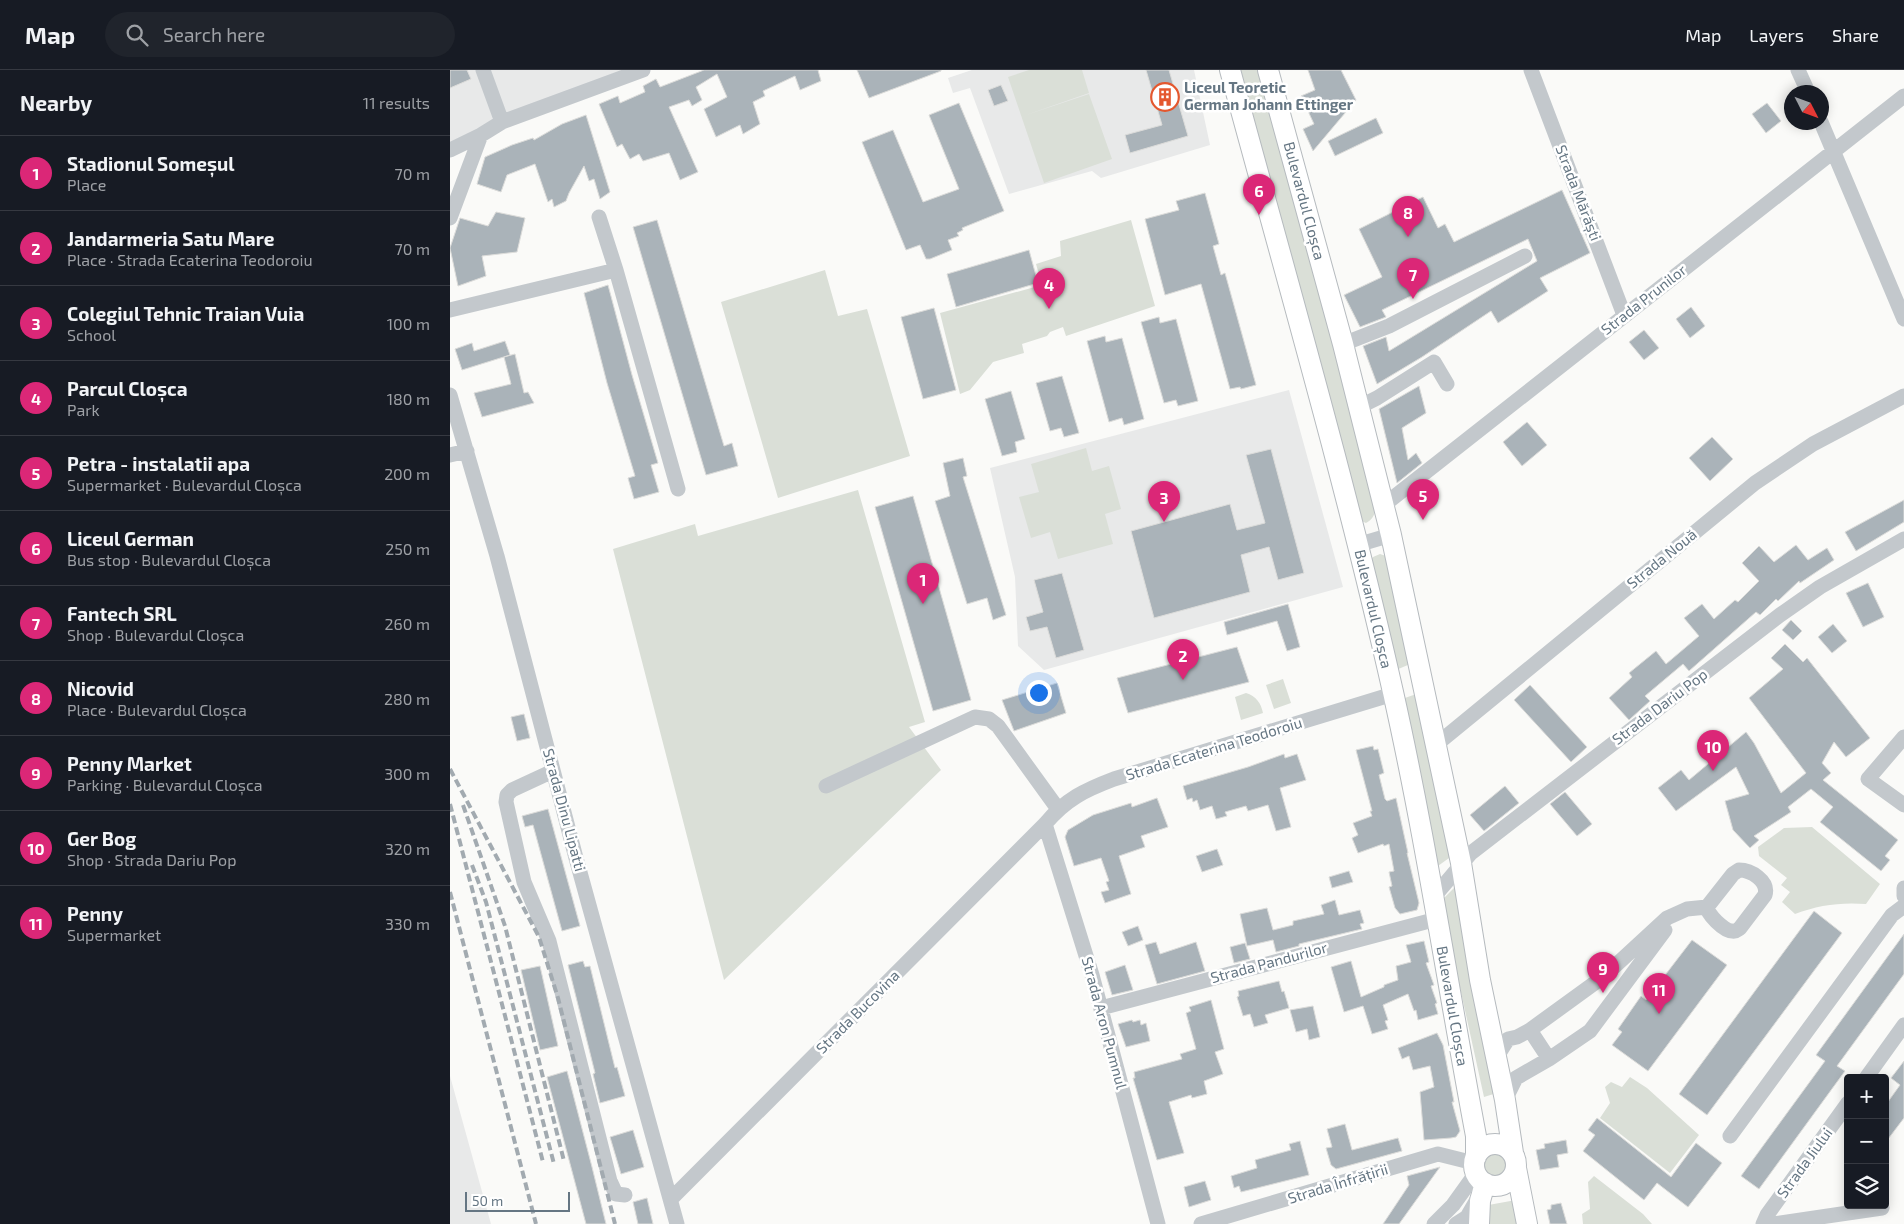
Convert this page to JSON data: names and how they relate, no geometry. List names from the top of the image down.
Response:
{
  "streets": {
    "main road": ["Bulevardul Cloșca"],
    "street": [
      "Strada Mărăști",
      "Strada Prunilor",
      "Strada Nouă",
      "Strada Dariu Pop",
      "Strada Ecaterina Teodoroiu",
      "Strada Dinu Lipatti",
      "Strada Pandurilor",
      "Strada Bucovina",
      "Strada Aron Pumnul",
      "Strada Jiului",
      "Strada Înfrățirii"
    ]
  },
  "crossings": [
    ["Strada Mărăști", "Strada Prunilor"],
    ["Bulevardul Cloșca", "Strada Prunilor"],
    ["Bulevardul Cloșca", "Strada Nouă"],
    ["Bulevardul Cloșca", "Strada Dariu Pop"],
    ["Bulevardul Cloșca", "Strada Ecaterina Teodoroiu"],
    ["Bulevardul Cloșca", "Strada Pandurilor"],
    ["Bulevardul Cloșca", "Strada Înfrățirii"],
    ["Strada Ecaterina Teodoroiu", "Strada Bucovina"],
    ["Strada Ecaterina Teodoroiu", "Strada Aron Pumnul"],
    ["Strada Dinu Lipatti", "Strada Bucovina"],
    ["Strada Pandurilor", "Strada Aron Pumnul"],
    ["Strada Bucovina", "Strada Aron Pumnul"]
  ],
  "places": {
    "building": ["Liceul Teoretic German Johann Ettinger"]
  },
  "scale_bar": "50 m",
  "north": "bottom right",
  "page": {
    "header": "Map",
    "search": "Search here",
    "nav": ["Map", "Layers", "Share"],
    "heading": ["Nearby", "11 results"],
    "list": [
      {
        "mark": "1",
        "name": "Stadionul Someșul",
        "note": "Place",
        "value": "70 m"
      },
      {
        "mark": "2",
        "name": "Jandarmeria Satu Mare",
        "note": "Place · Strada Ecaterina Teodoroiu",
        "value": "70 m"
      },
      {
        "mark": "3",
        "name": "Colegiul Tehnic Traian Vuia",
        "note": "School",
        "value": "100 m"
      },
      {
        "mark": "4",
        "name": "Parcul Cloșca",
        "note": "Park",
        "value": "180 m"
      },
      {
        "mark": "5",
        "name": "Petra - instalatii apa",
        "note": "Supermarket · Bulevardul Cloșca",
        "value": "200 m"
      },
      {
        "mark": "6",
        "name": "Liceul German",
        "note": "Bus stop · Bulevardul Cloșca",
        "value": "250 m"
      },
      {
        "mark": "7",
        "name": "Fantech SRL",
        "note": "Shop · Bulevardul Cloșca",
        "value": "260 m"
      },
      {
        "mark": "8",
        "name": "Nicovid",
        "note": "Place · Bulevardul Cloșca",
        "value": "280 m"
      },
      {
        "mark": "9",
        "name": "Penny Market",
        "note": "Parking · Bulevardul Cloșca",
        "value": "300 m"
      },
      {
        "mark": "10",
        "name": "Ger Bog",
        "note": "Shop · Strada Dariu Pop",
        "value": "320 m"
      },
      {
        "mark": "11",
        "name": "Penny",
        "note": "Supermarket",
        "value": "330 m"
      }
    ],
    "pins": [
      "6",
      "8",
      "7",
      "4",
      "5",
      "3",
      "1",
      "2",
      "10",
      "9",
      "11"
    ],
    "map_buttons": ["+", "−"],
    "scale": "50 m"
  }
}
